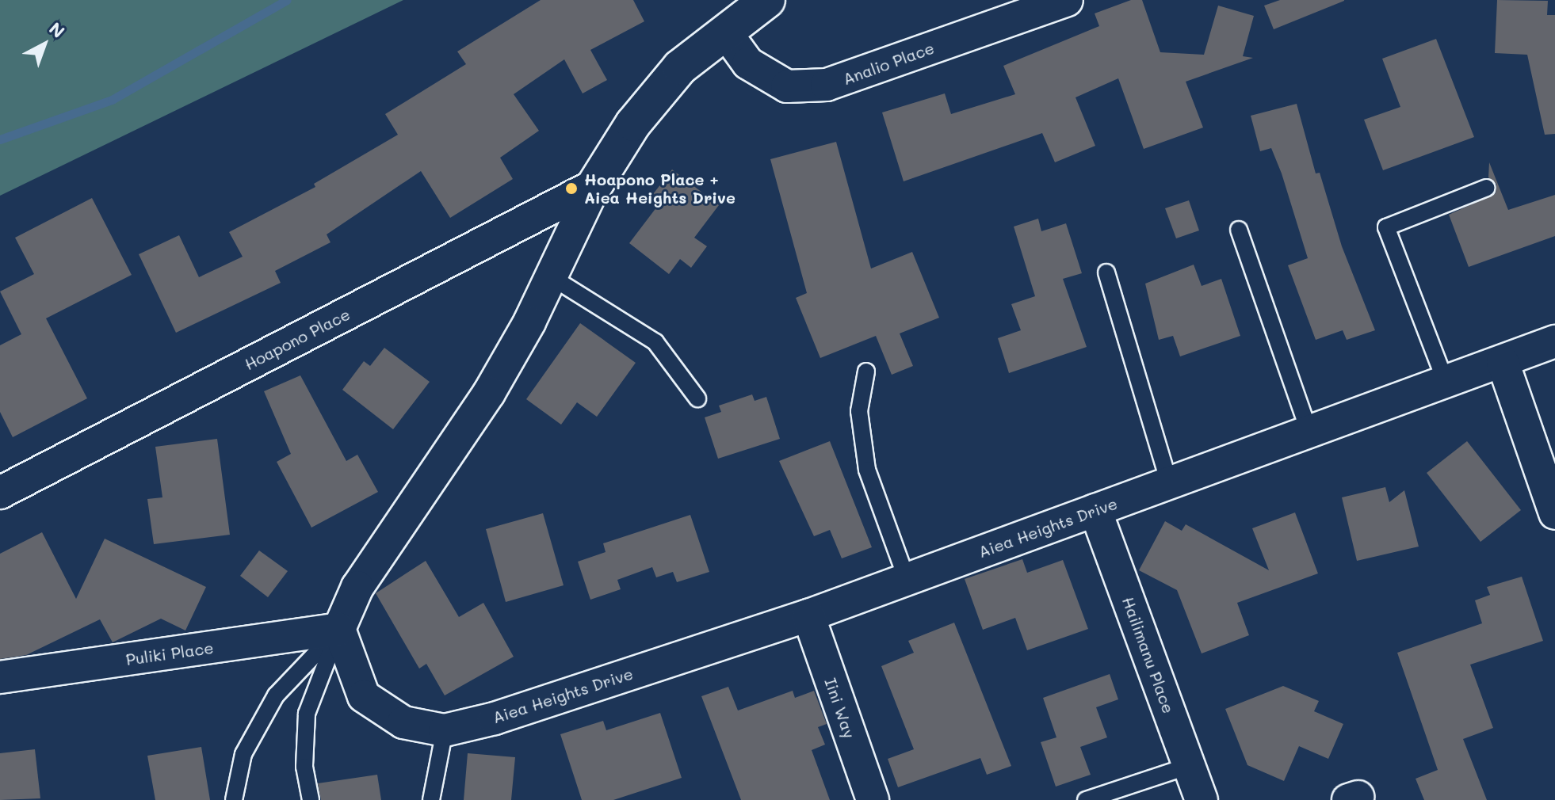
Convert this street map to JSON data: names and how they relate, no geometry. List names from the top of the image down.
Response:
{
  "streets": {
    "street": [
      "Analio Place",
      "Hoapono Place",
      "Aiea Heights Drive",
      "Puliki Place",
      "Hailimanu Place",
      "Iini Way"
    ]
  },
  "crossings": [
    ["Aiea Heights Drive", "Puliki Place"],
    ["Aiea Heights Drive", "Hailimanu Place"],
    ["Aiea Heights Drive", "Iini Way"]
  ],
  "places": ["Hoapono Place + Aiea Heights Drive"],
  "north": "top right"
}
